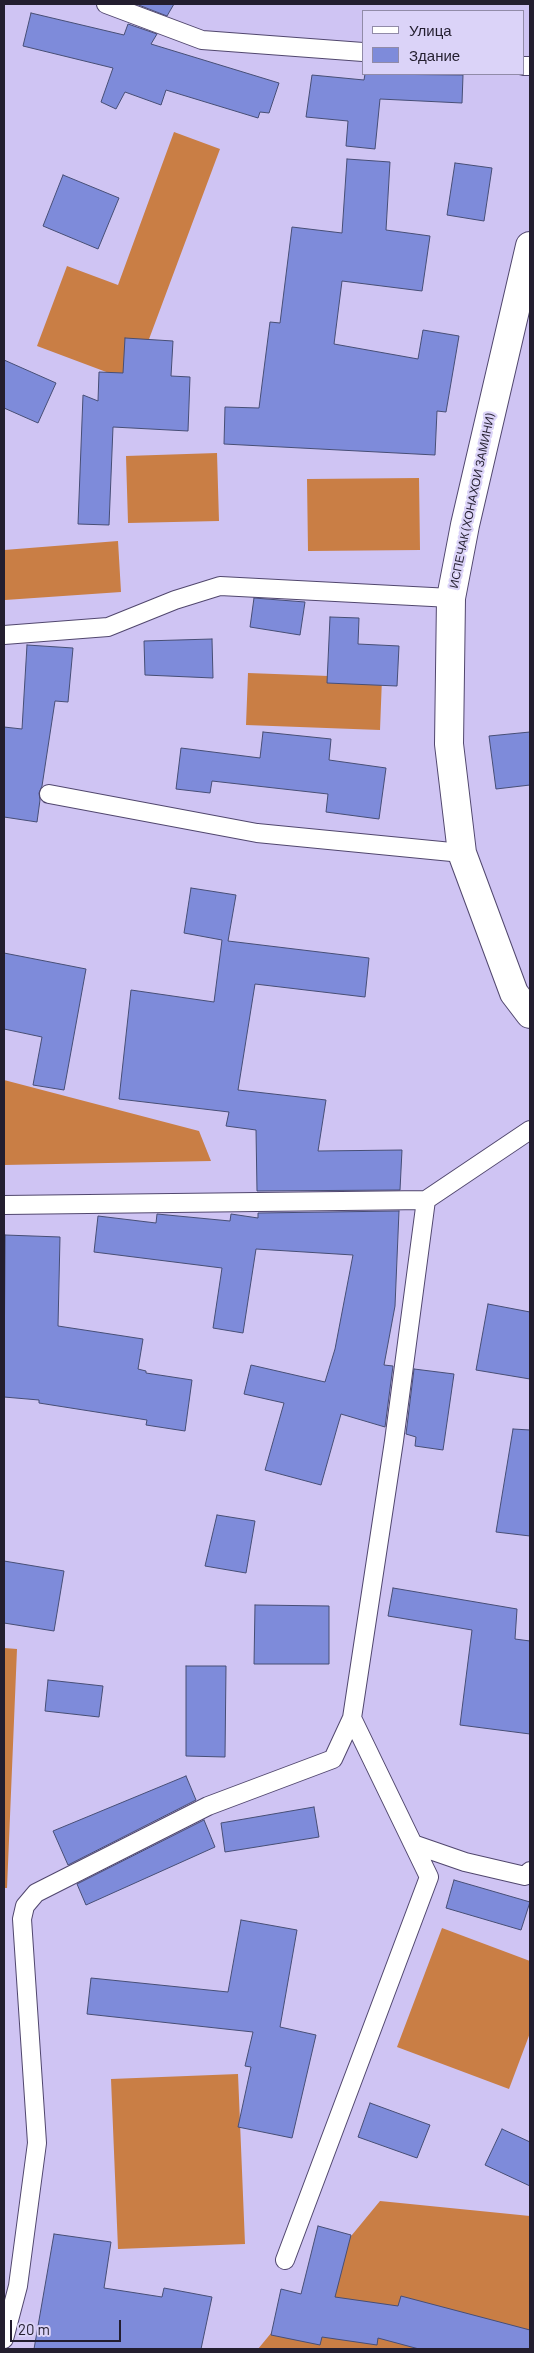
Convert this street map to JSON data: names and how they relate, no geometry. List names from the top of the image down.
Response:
{
  "streets": {
    "street": ["ИСПЕЧАК (ХОНАХОИ ЗАМИНИ)"]
  },
  "legend": ["Улица", "Здание"],
  "scale_bar": "20 m"
}
